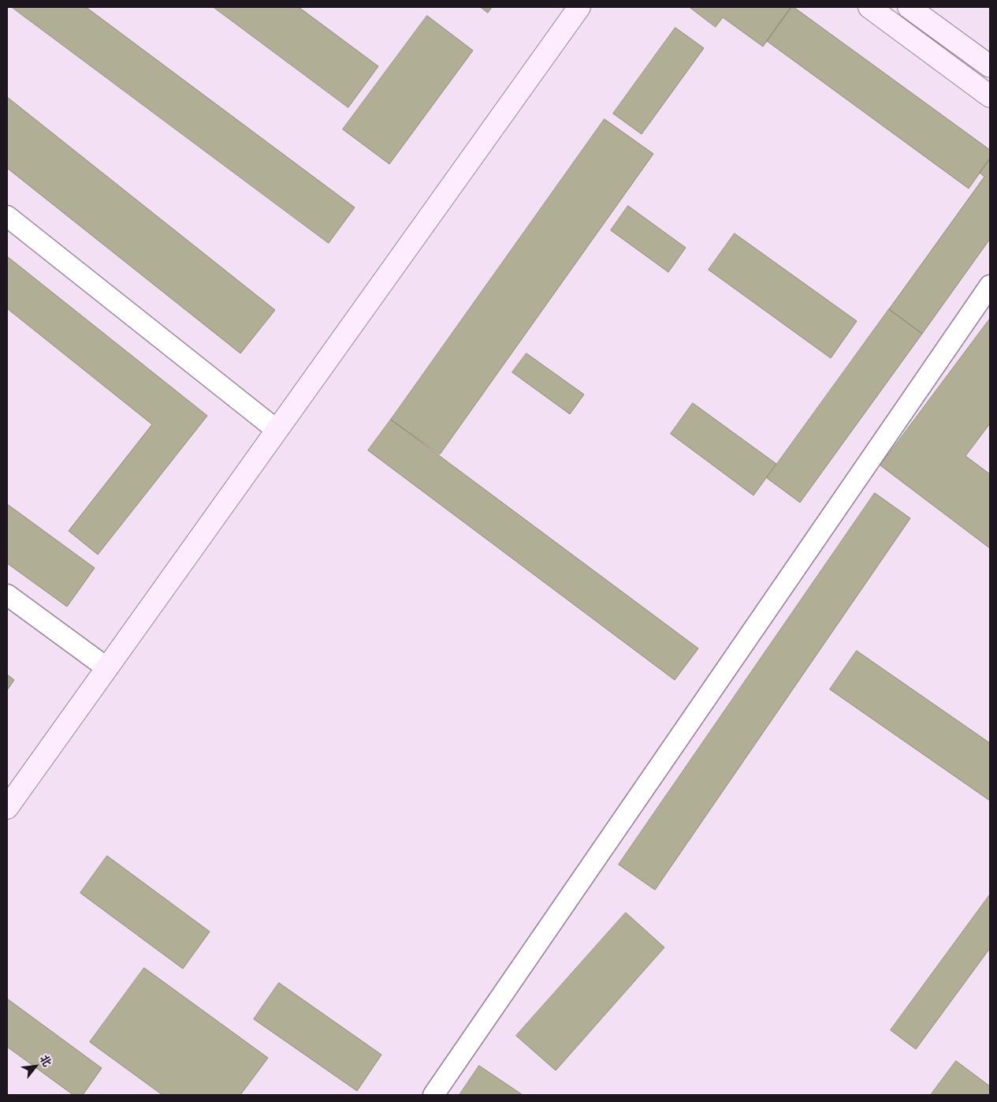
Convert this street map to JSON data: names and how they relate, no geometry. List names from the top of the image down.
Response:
{
  "north": "top right"
}
